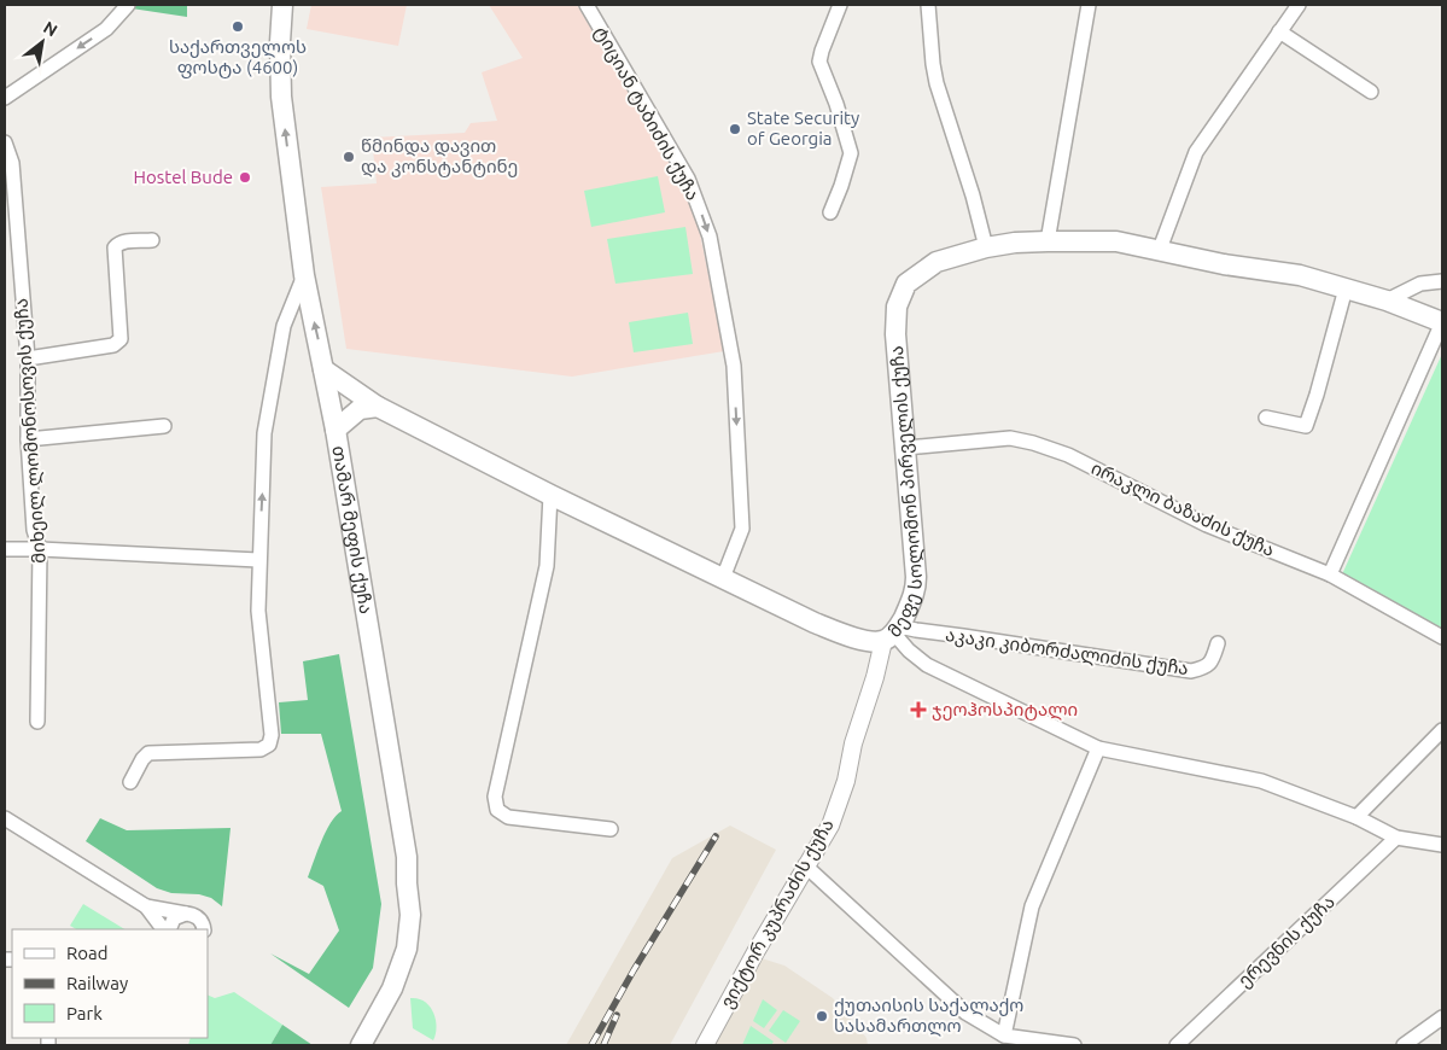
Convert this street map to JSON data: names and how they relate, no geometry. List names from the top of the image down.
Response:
{
  "streets": {
    "main road": ["მეფე სოლომონ პირველის ქუჩა", "თამარ მეფის ქუჩა"],
    "street": [
      "ტიციან ტაბიძის ქუჩა",
      "მიხეილ ლომონოსოვის ქუჩა",
      "ირაკლი ბაზაძის ქუჩა",
      "აკაკი კიბორძალიძის ქუჩა",
      "ვიქტორ კუპრაძის ქუჩა",
      "ერევნის ქუჩა"
    ]
  },
  "crossings": [
    ["ტიციან ტაბიძის ქუჩა", "მეფე სოლომონ პირველის ქუჩა"],
    ["მეფე სოლომონ პირველის ქუჩა", "ირაკლი ბაზაძის ქუჩა"],
    ["მეფე სოლომონ პირველის ქუჩა", "თამარ მეფის ქუჩა"],
    ["მეფე სოლომონ პირველის ქუჩა", "აკაკი კიბორძალიძის ქუჩა"],
    ["მეფე სოლომონ პირველის ქუჩა", "ვიქტორ კუპრაძის ქუჩა"],
    ["აკაკი კიბორძალიძის ქუჩა", "ვიქტორ კუპრაძის ქუჩა"]
  ],
  "one_way": ["ტიციან ტაბიძის ქუჩა"],
  "places": {
    "other": [
      "საქართველოს ფოსტა (4600)",
      "State Security of Georgia",
      "წმინდა დავით და კონსტანტინე",
      "Hostel Bude",
      "ქუთაისის საქალაქო სასამართლო"
    ],
    "health": ["ჯეოჰოსპიტალი"]
  },
  "legend": ["Road", "Railway", "Park"],
  "north": "top right"
}
